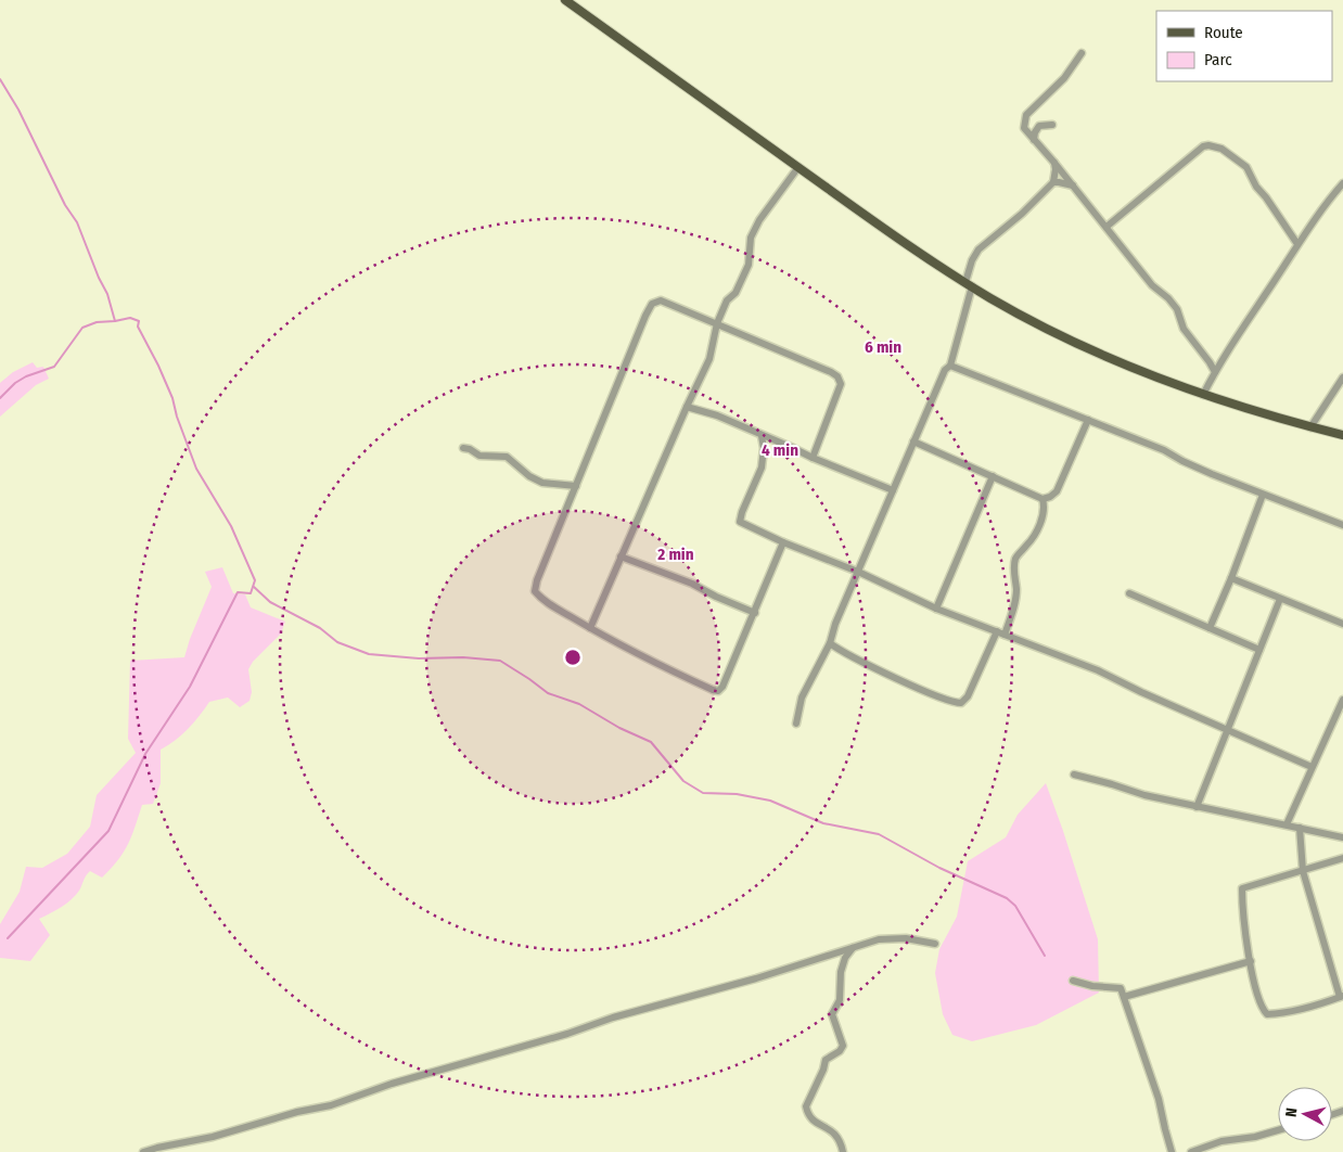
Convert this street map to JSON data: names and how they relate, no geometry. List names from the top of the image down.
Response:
{
  "legend": ["Route", "Parc"],
  "north": "left",
  "rings": ["6 min", "4 min", "2 min"]
}
